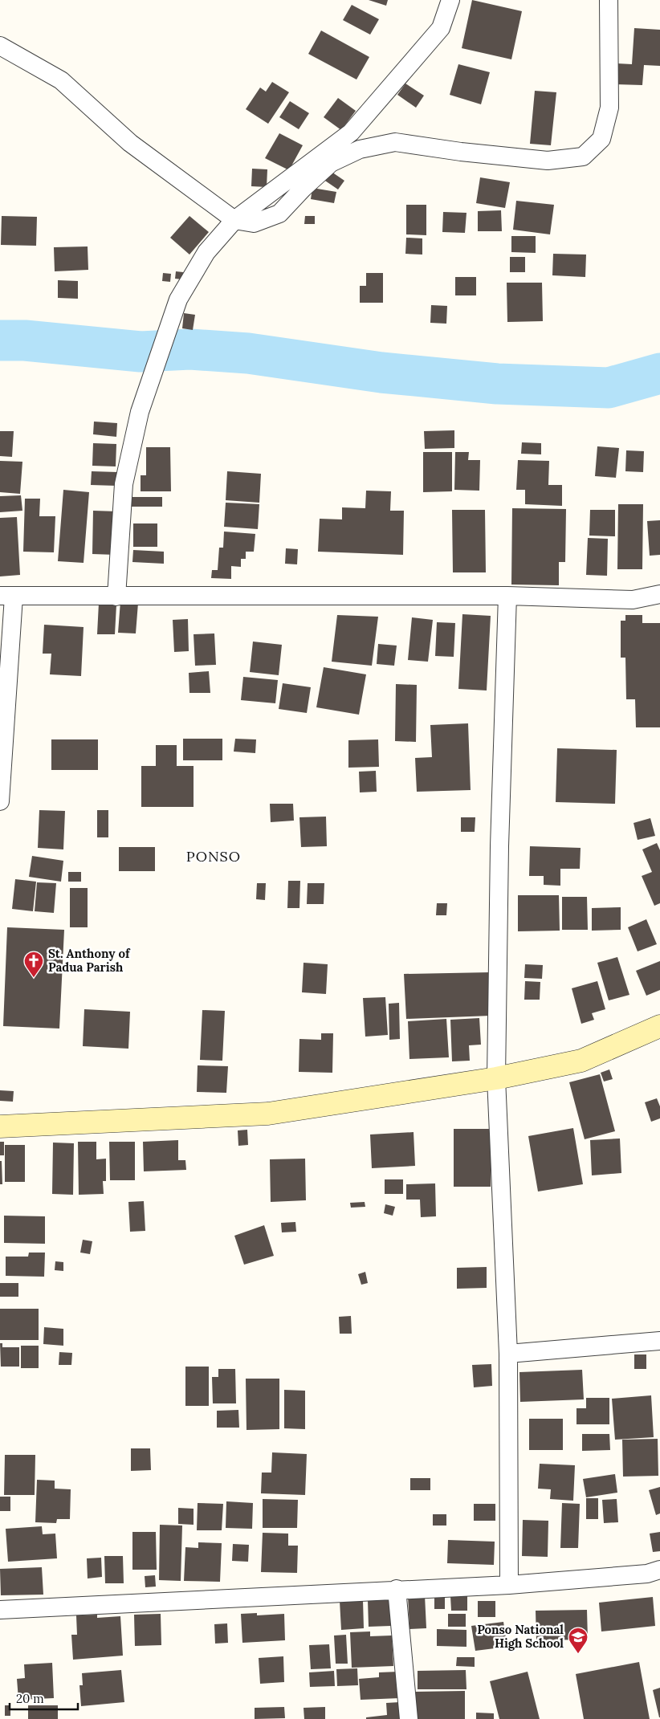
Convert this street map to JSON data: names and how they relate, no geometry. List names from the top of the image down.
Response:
{
  "districts": ["PONSO"],
  "places": {
    "church": ["St. Anthony of Padua Parish"],
    "school or university": ["Ponso National High School"]
  },
  "scale_bar": "20 m"
}
